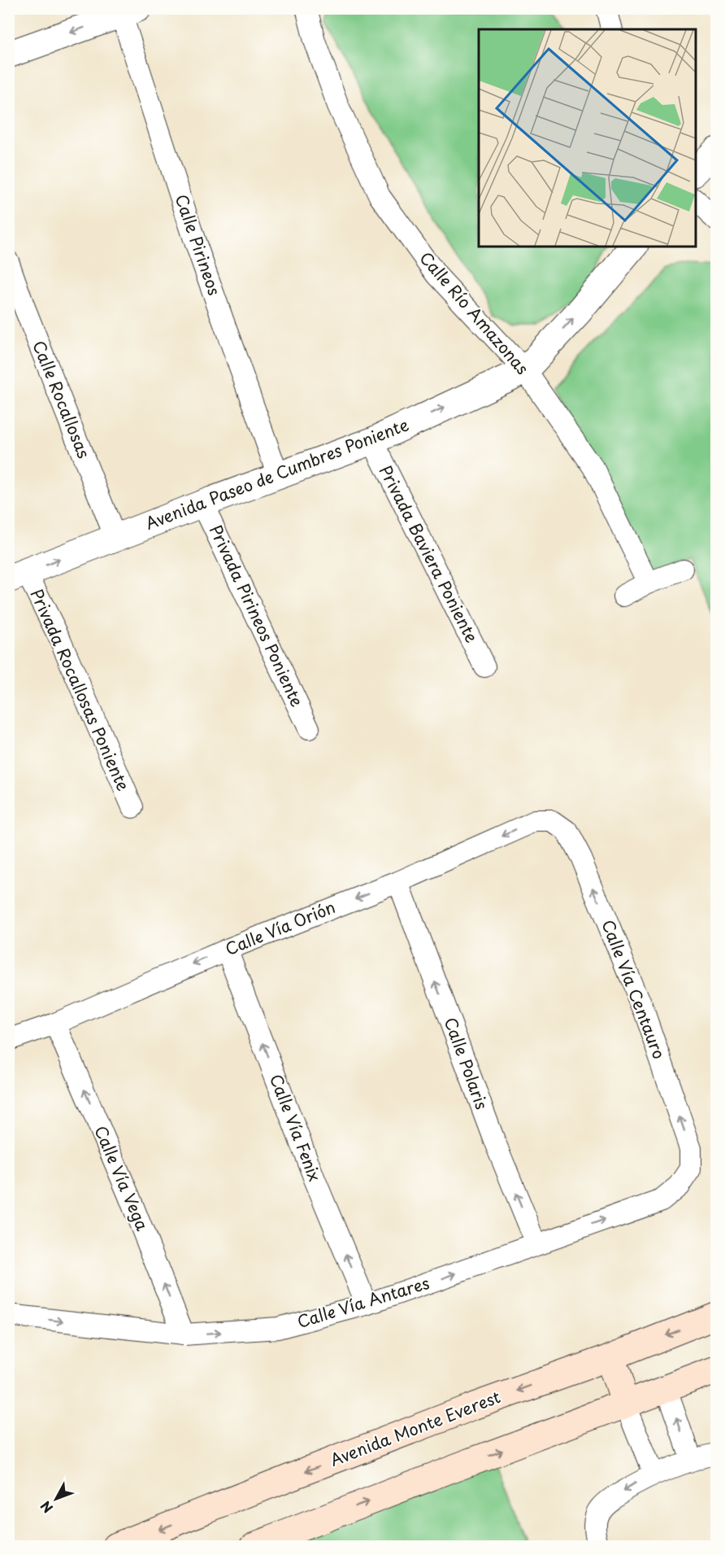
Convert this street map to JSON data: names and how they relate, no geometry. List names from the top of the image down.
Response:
{
  "streets": {
    "main road": ["Avenida Monte Everest"],
    "street": [
      "Calle Pirineos",
      "Calle Río Amazonas",
      "Calle Rocallosas",
      "Avenida Paseo de Cumbres Poniente",
      "Privada Baviera Poniente",
      "Privada Pirineos Poniente",
      "Privada Rocallosas Poniente",
      "Calle Vía Orión",
      "Calle Vía Centauro",
      "Calle Polaris",
      "Calle Vía Fenix",
      "Calle Vía Vega",
      "Calle Vía Antares"
    ]
  },
  "crossings": [
    ["Calle Pirineos", "Avenida Paseo de Cumbres Poniente"],
    ["Calle Río Amazonas", "Avenida Paseo de Cumbres Poniente"],
    ["Calle Rocallosas", "Avenida Paseo de Cumbres Poniente"],
    ["Avenida Paseo de Cumbres Poniente", "Privada Baviera Poniente"],
    ["Avenida Paseo de Cumbres Poniente", "Privada Pirineos Poniente"],
    ["Avenida Paseo de Cumbres Poniente", "Privada Rocallosas Poniente"],
    ["Calle Vía Orión", "Calle Vía Centauro"],
    ["Calle Vía Orión", "Calle Polaris"],
    ["Calle Vía Orión", "Calle Vía Fenix"],
    ["Calle Vía Orión", "Calle Vía Vega"],
    ["Calle Vía Centauro", "Calle Vía Antares"],
    ["Calle Polaris", "Calle Vía Antares"],
    ["Calle Vía Fenix", "Calle Vía Antares"],
    ["Calle Vía Vega", "Calle Vía Antares"]
  ],
  "one_way": [
    "Avenida Paseo de Cumbres Poniente",
    "Calle Vía Orión",
    "Calle Vía Centauro",
    "Calle Polaris",
    "Calle Vía Fenix",
    "Calle Vía Vega",
    "Calle Vía Antares"
  ],
  "north": "bottom left"
}
